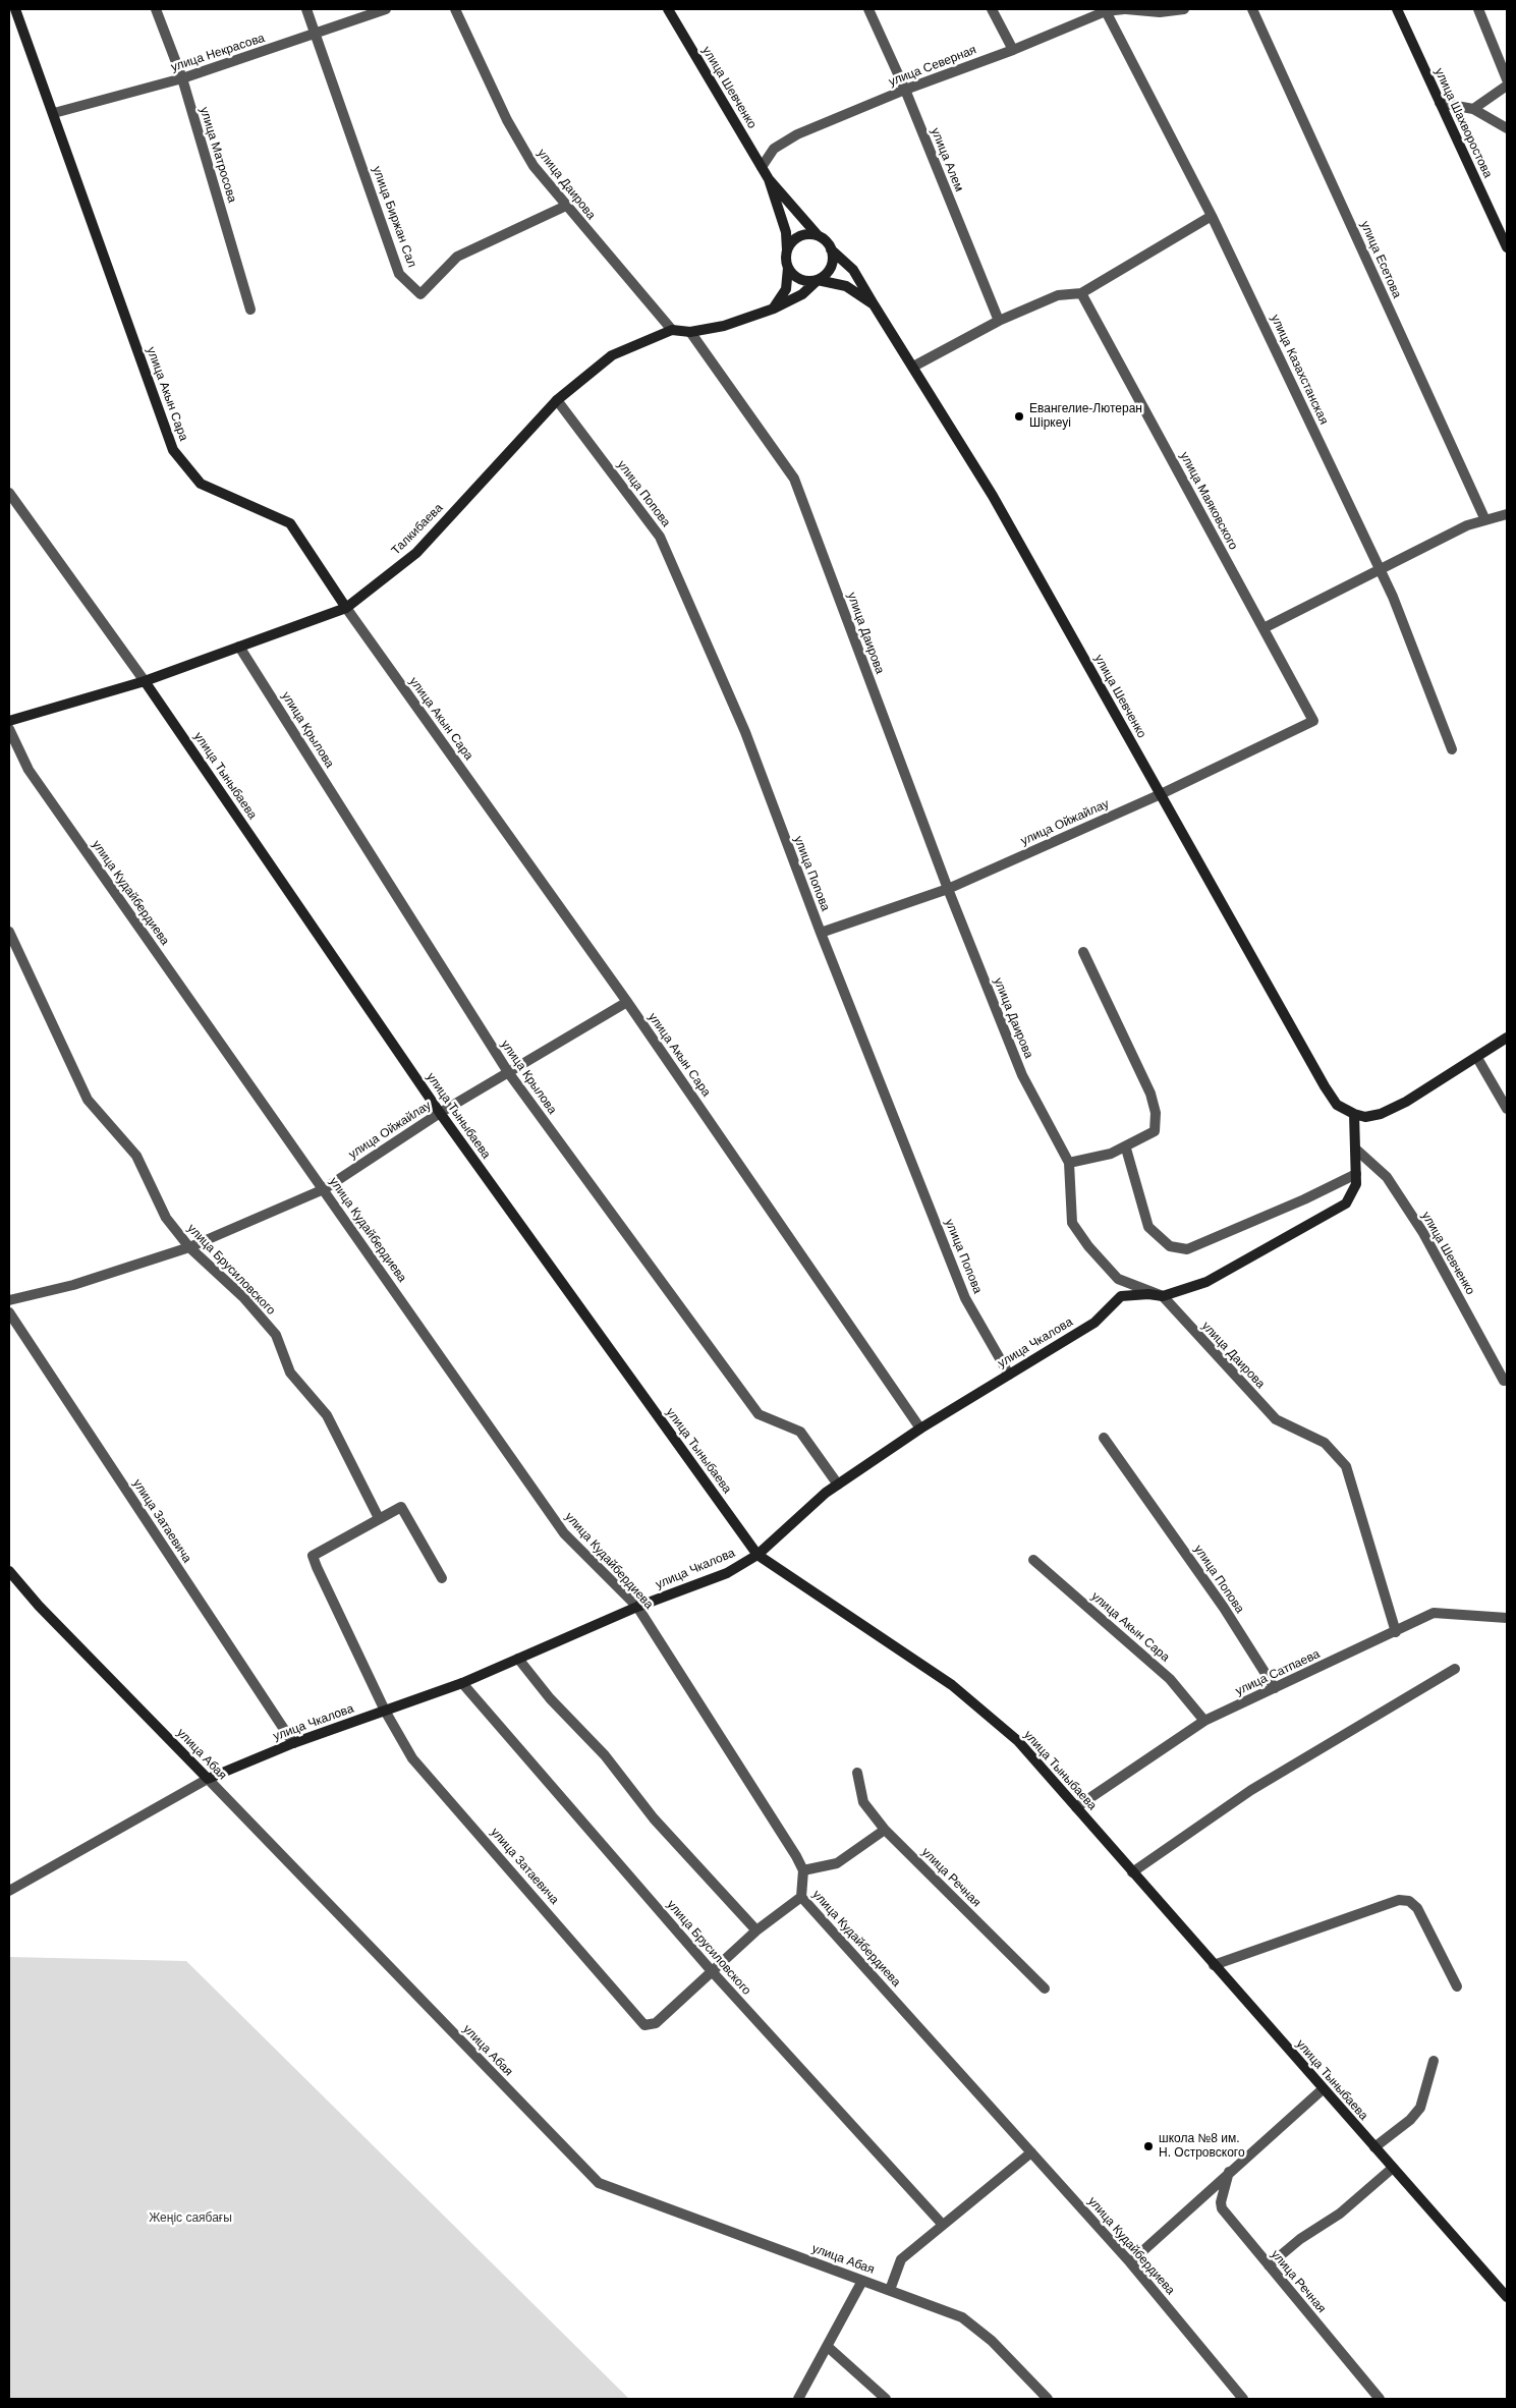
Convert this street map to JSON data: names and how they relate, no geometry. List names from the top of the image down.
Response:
{
  "streets": {
    "street": [
      "улица Некрасова",
      "улица Северная",
      "улица Шевченко",
      "улица Шахворостова",
      "улица Матросова",
      "улица Алем",
      "улица Даирова",
      "улица Биржан Сал",
      "улица Есетова",
      "улица Казахстанская",
      "улица Акын Сара",
      "улица Попова",
      "улица Маяковского",
      "Талкибаева",
      "улица Крылова",
      "улица Тыныбаева",
      "улица Ойжайлау",
      "улица Кудайбердиева",
      "улица Брусиловского",
      "улица Чкалова",
      "улица Затаевича",
      "улица Сатпаева",
      "улица Абая",
      "улица Речная"
    ]
  },
  "crossings": [
    ["улица Некрасова", "улица Матросова"],
    ["улица Некрасова", "улица Биржан Сал"],
    ["улица Некрасова", "улица Акын Сара"],
    ["улица Северная", "улица Шевченко"],
    ["улица Северная", "улица Алем"],
    ["улица Северная", "улица Казахстанская"],
    ["улица Шевченко", "Талкибаева"],
    ["улица Шевченко", "улица Ойжайлау"],
    ["улица Шевченко", "улица Чкалова"],
    ["улица Даирова", "улица Биржан Сал"],
    ["улица Даирова", "Талкибаева"],
    ["улица Даирова", "улица Ойжайлау"],
    ["улица Даирова", "улица Чкалова"],
    ["улица Даирова", "улица Сатпаева"],
    ["улица Акын Сара", "Талкибаева"],
    ["улица Акын Сара", "улица Ойжайлау"],
    ["улица Акын Сара", "улица Чкалова"],
    ["улица Акын Сара", "улица Сатпаева"],
    ["улица Попова", "Талкибаева"],
    ["улица Попова", "улица Ойжайлау"],
    ["улица Попова", "улица Чкалова"],
    ["улица Попова", "улица Сатпаева"],
    ["улица Маяковского", "улица Ойжайлау"],
    ["Талкибаева", "улица Крылова"],
    ["Талкибаева", "улица Тыныбаева"],
    ["улица Крылова", "улица Ойжайлау"],
    ["улица Крылова", "улица Чкалова"],
    ["улица Тыныбаева", "улица Ойжайлау"],
    ["улица Тыныбаева", "улица Чкалова"],
    ["улица Тыныбаева", "улица Сатпаева"],
    ["улица Ойжайлау", "улица Кудайбердиева"],
    ["улица Ойжайлау", "улица Брусиловского"],
    ["улица Кудайбердиева", "улица Чкалова"],
    ["улица Брусиловского", "улица Чкалова"],
    ["улица Брусиловского", "улица Затаевича"],
    ["улица Чкалова", "улица Затаевича"],
    ["улица Чкалова", "улица Абая"]
  ],
  "parks": ["Жеңіс саябағы"],
  "places": ["Евангелие-Лютеран Шіркеуі", "школа №8 им. Н. Островского"]
}
